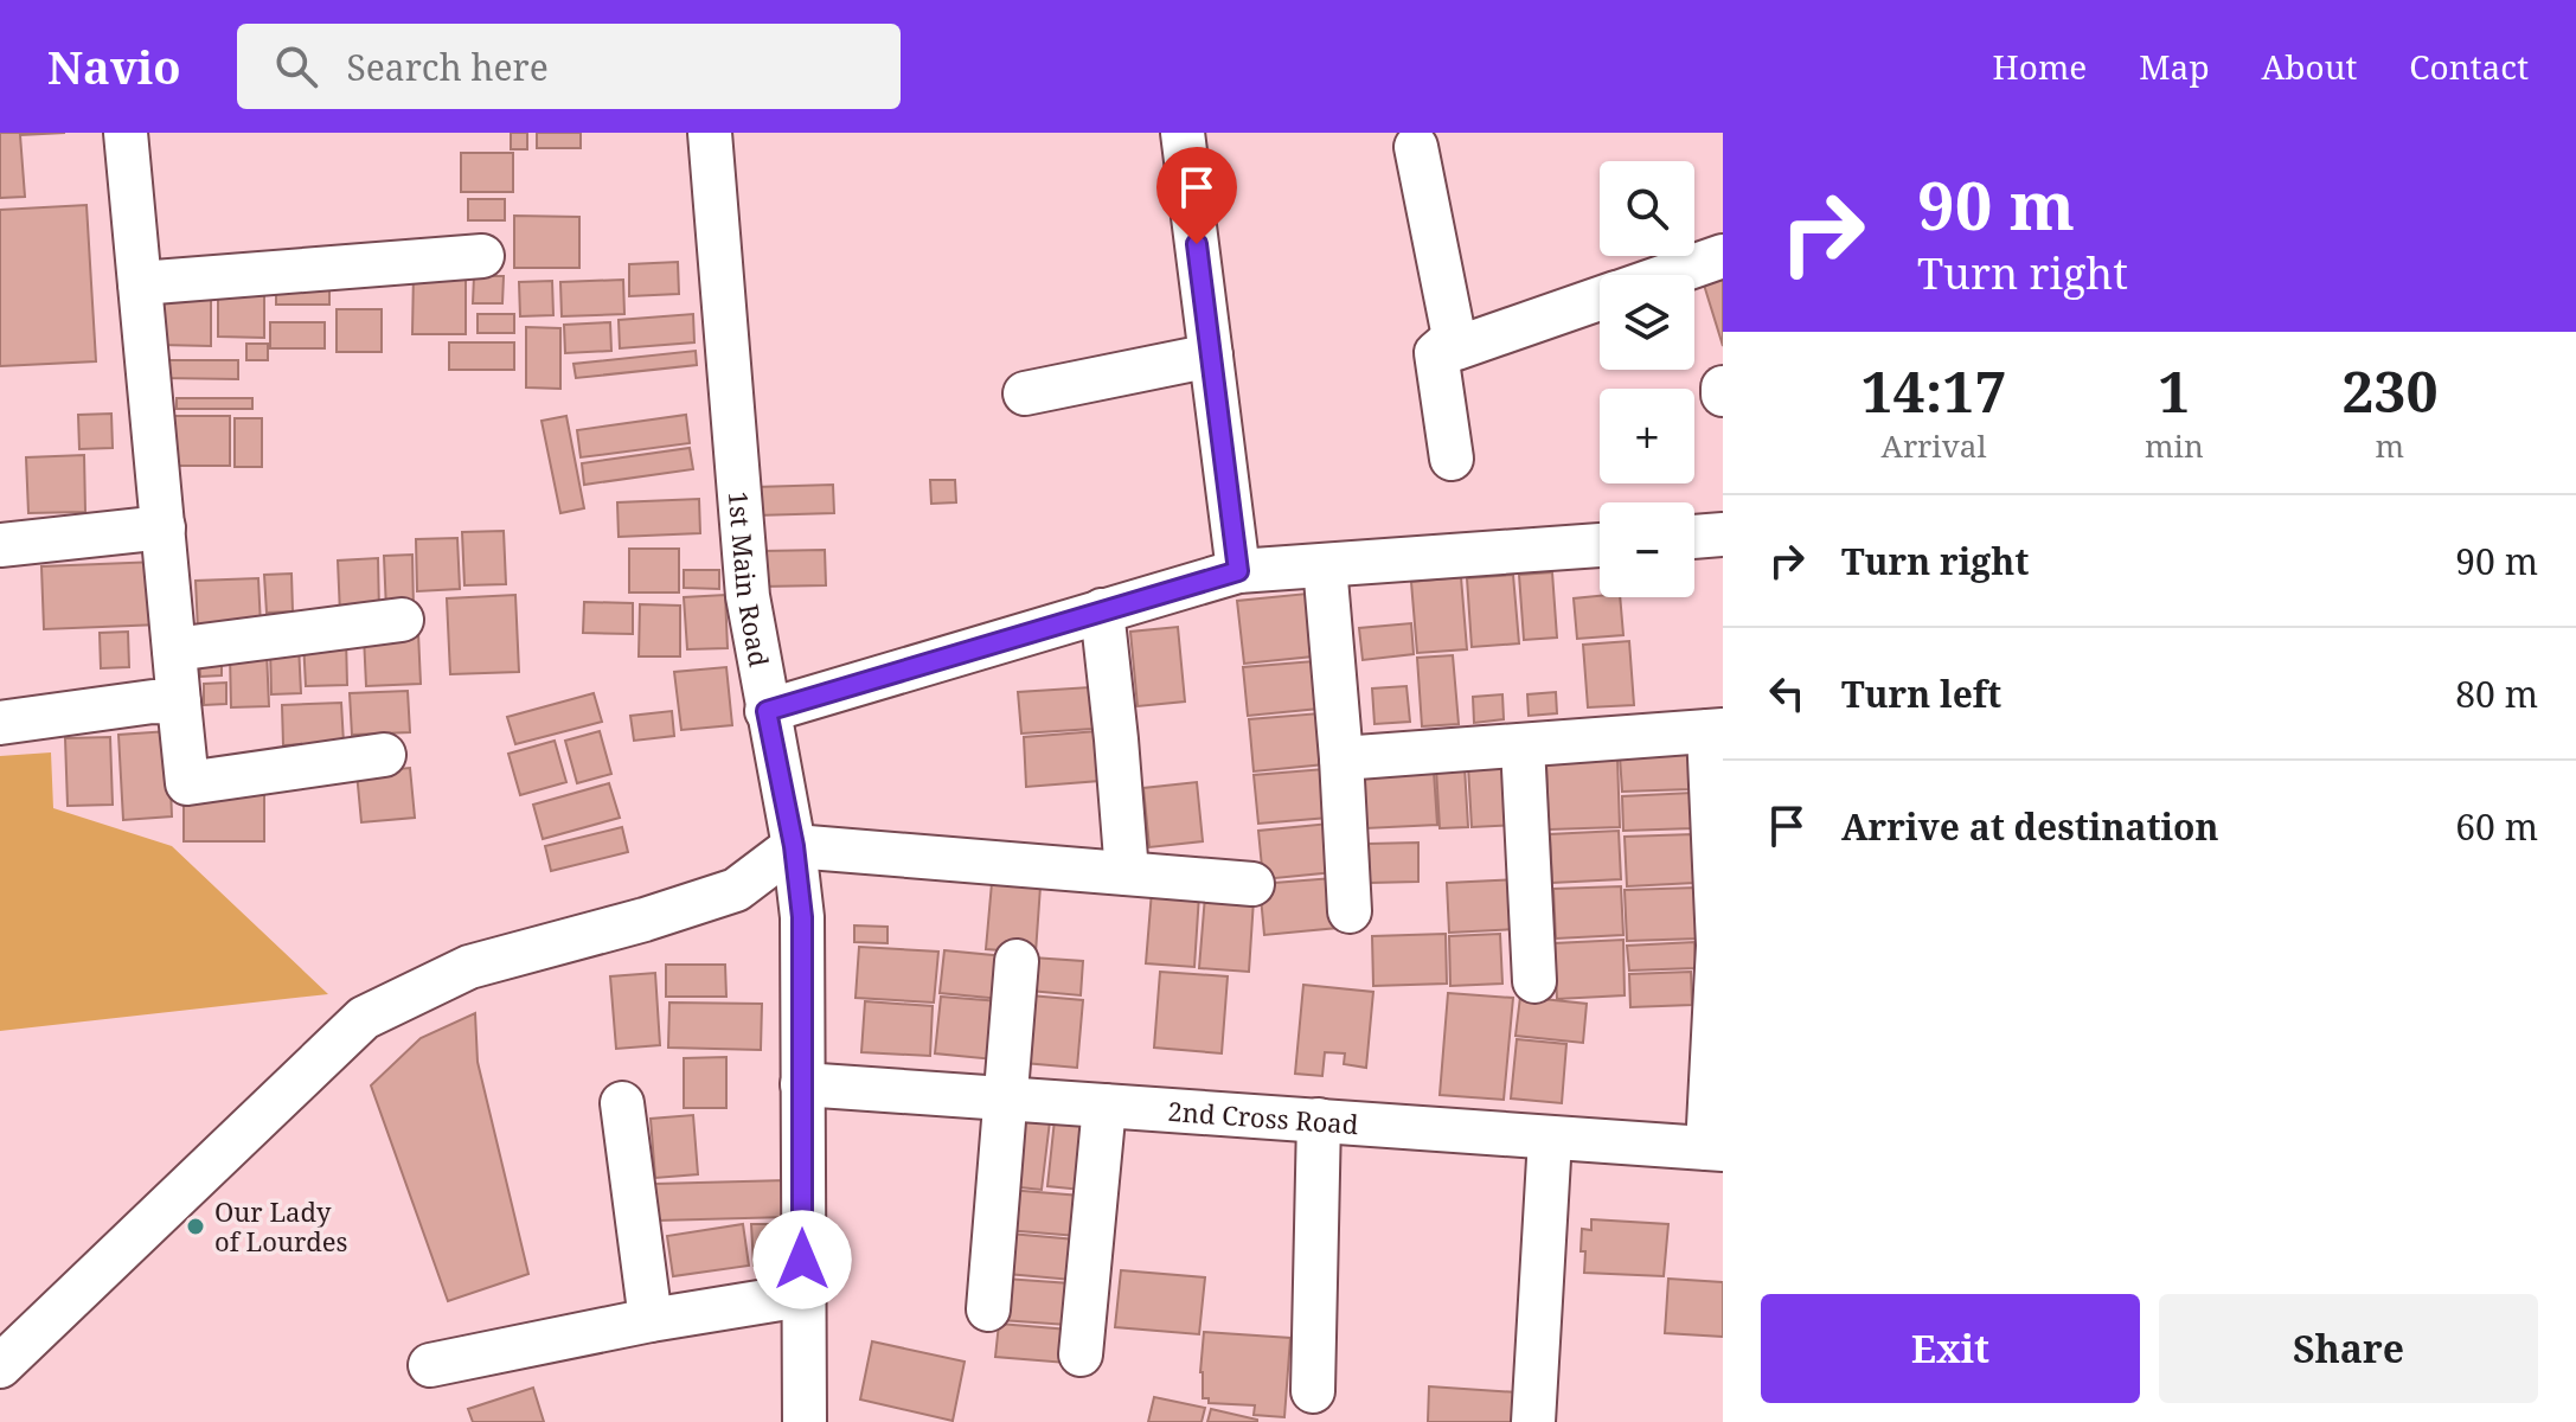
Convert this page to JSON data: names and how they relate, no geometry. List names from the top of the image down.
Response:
{
  "streets": {
    "street": ["1st Main Road", "2nd Cross Road"]
  },
  "crossings": [
    ["1st Main Road", "2nd Cross Road"]
  ],
  "places": ["Our Lady of Lourdes"],
  "page": {
    "header": "Navio",
    "search": "Search here",
    "nav": [
      "Home",
      "Map",
      "About",
      "Contact"
    ],
    "turn": ["90 m", "Turn right"],
    "map_buttons": ["+", "−"],
    "eta": [
      "14:17",
      "Arrival",
      "1",
      "min",
      "230",
      "m"
    ],
    "list": [
      {
        "name": "Turn right",
        "value": "90 m"
      },
      {
        "name": "Turn left",
        "value": "80 m"
      },
      {
        "name": "Arrive at destination",
        "value": "60 m"
      }
    ],
    "buttons": ["Exit", "Share"]
  }
}
